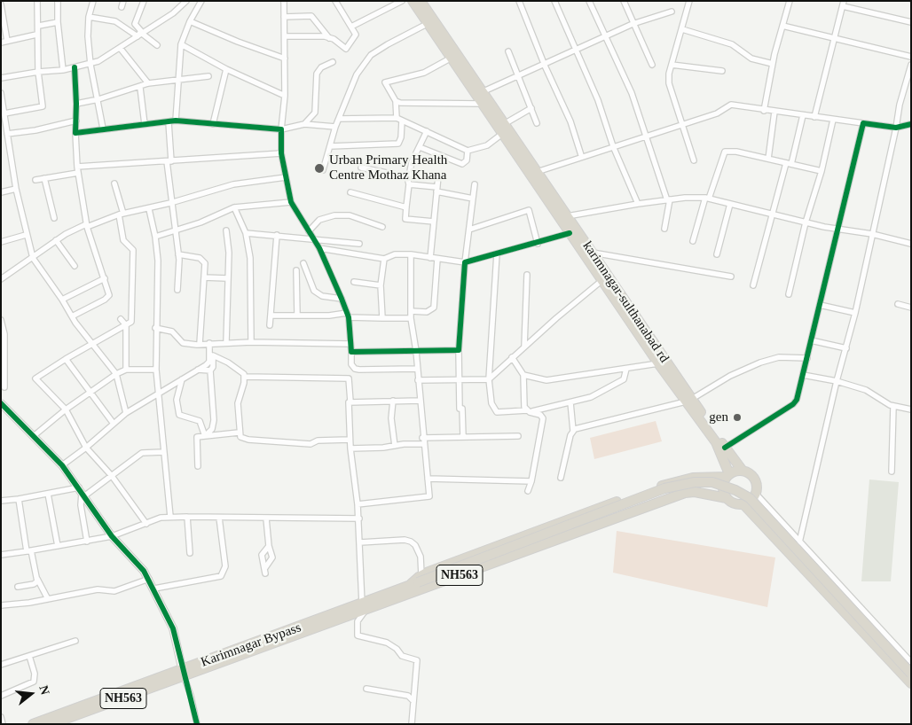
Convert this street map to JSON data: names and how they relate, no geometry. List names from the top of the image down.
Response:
{
  "streets": {
    "highway": ["karimnagar-sulthanabad rd", "NH563", "Karimnagar Bypass"]
  },
  "crossings": [
    ["karimnagar-sulthanabad rd", "NH563"],
    ["NH563", "Karimnagar Bypass"]
  ],
  "places": ["Urban Primary Health Centre Mothaz Khana", "gen"],
  "north": "right"
}
